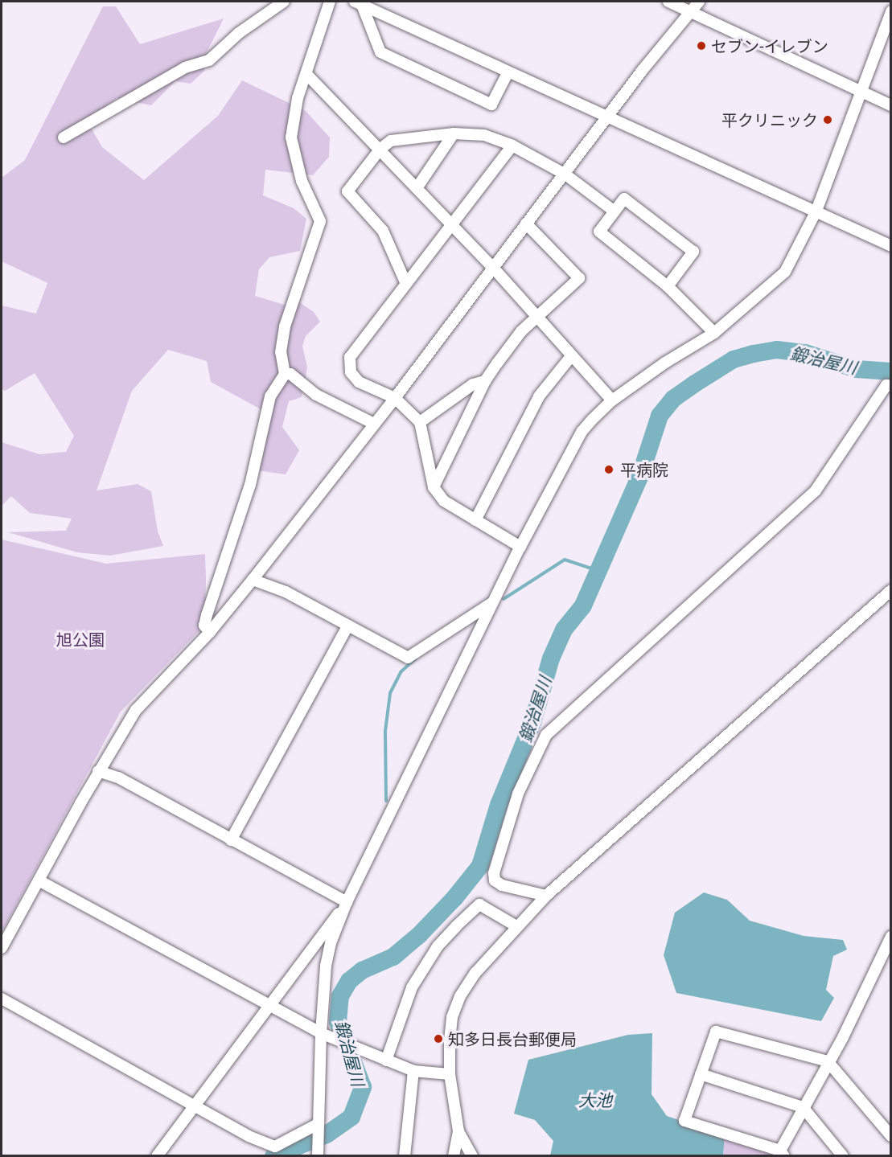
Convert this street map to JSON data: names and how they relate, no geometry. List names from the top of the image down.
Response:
{
  "water": ["鍛治屋川", "大池"],
  "parks": ["旭公園"],
  "places": [
    "セブン-イレブン",
    "平クリニック",
    "平病院",
    "知多日長台郵便局"
  ]
}
